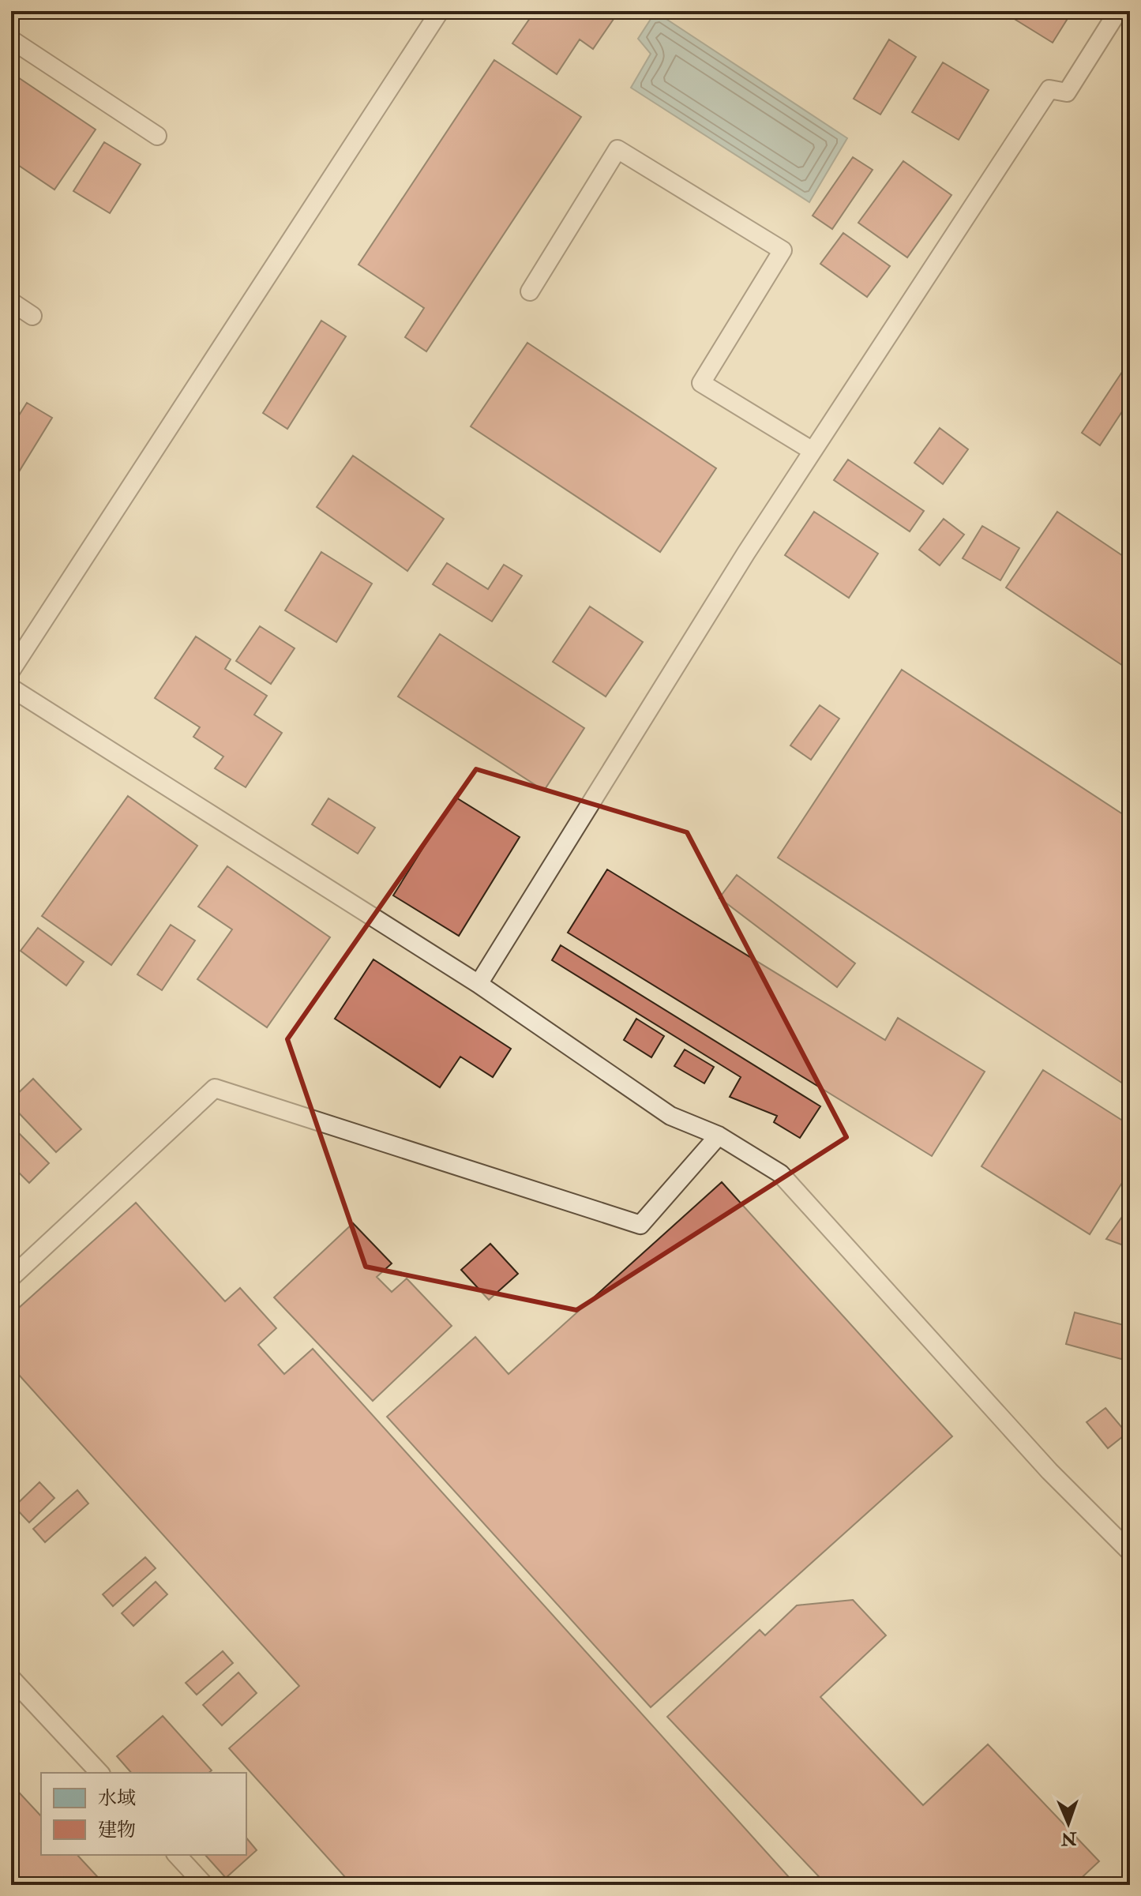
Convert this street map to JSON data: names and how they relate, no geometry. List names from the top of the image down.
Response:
{
  "legend": ["水域", "建物"],
  "north": "bottom"
}
